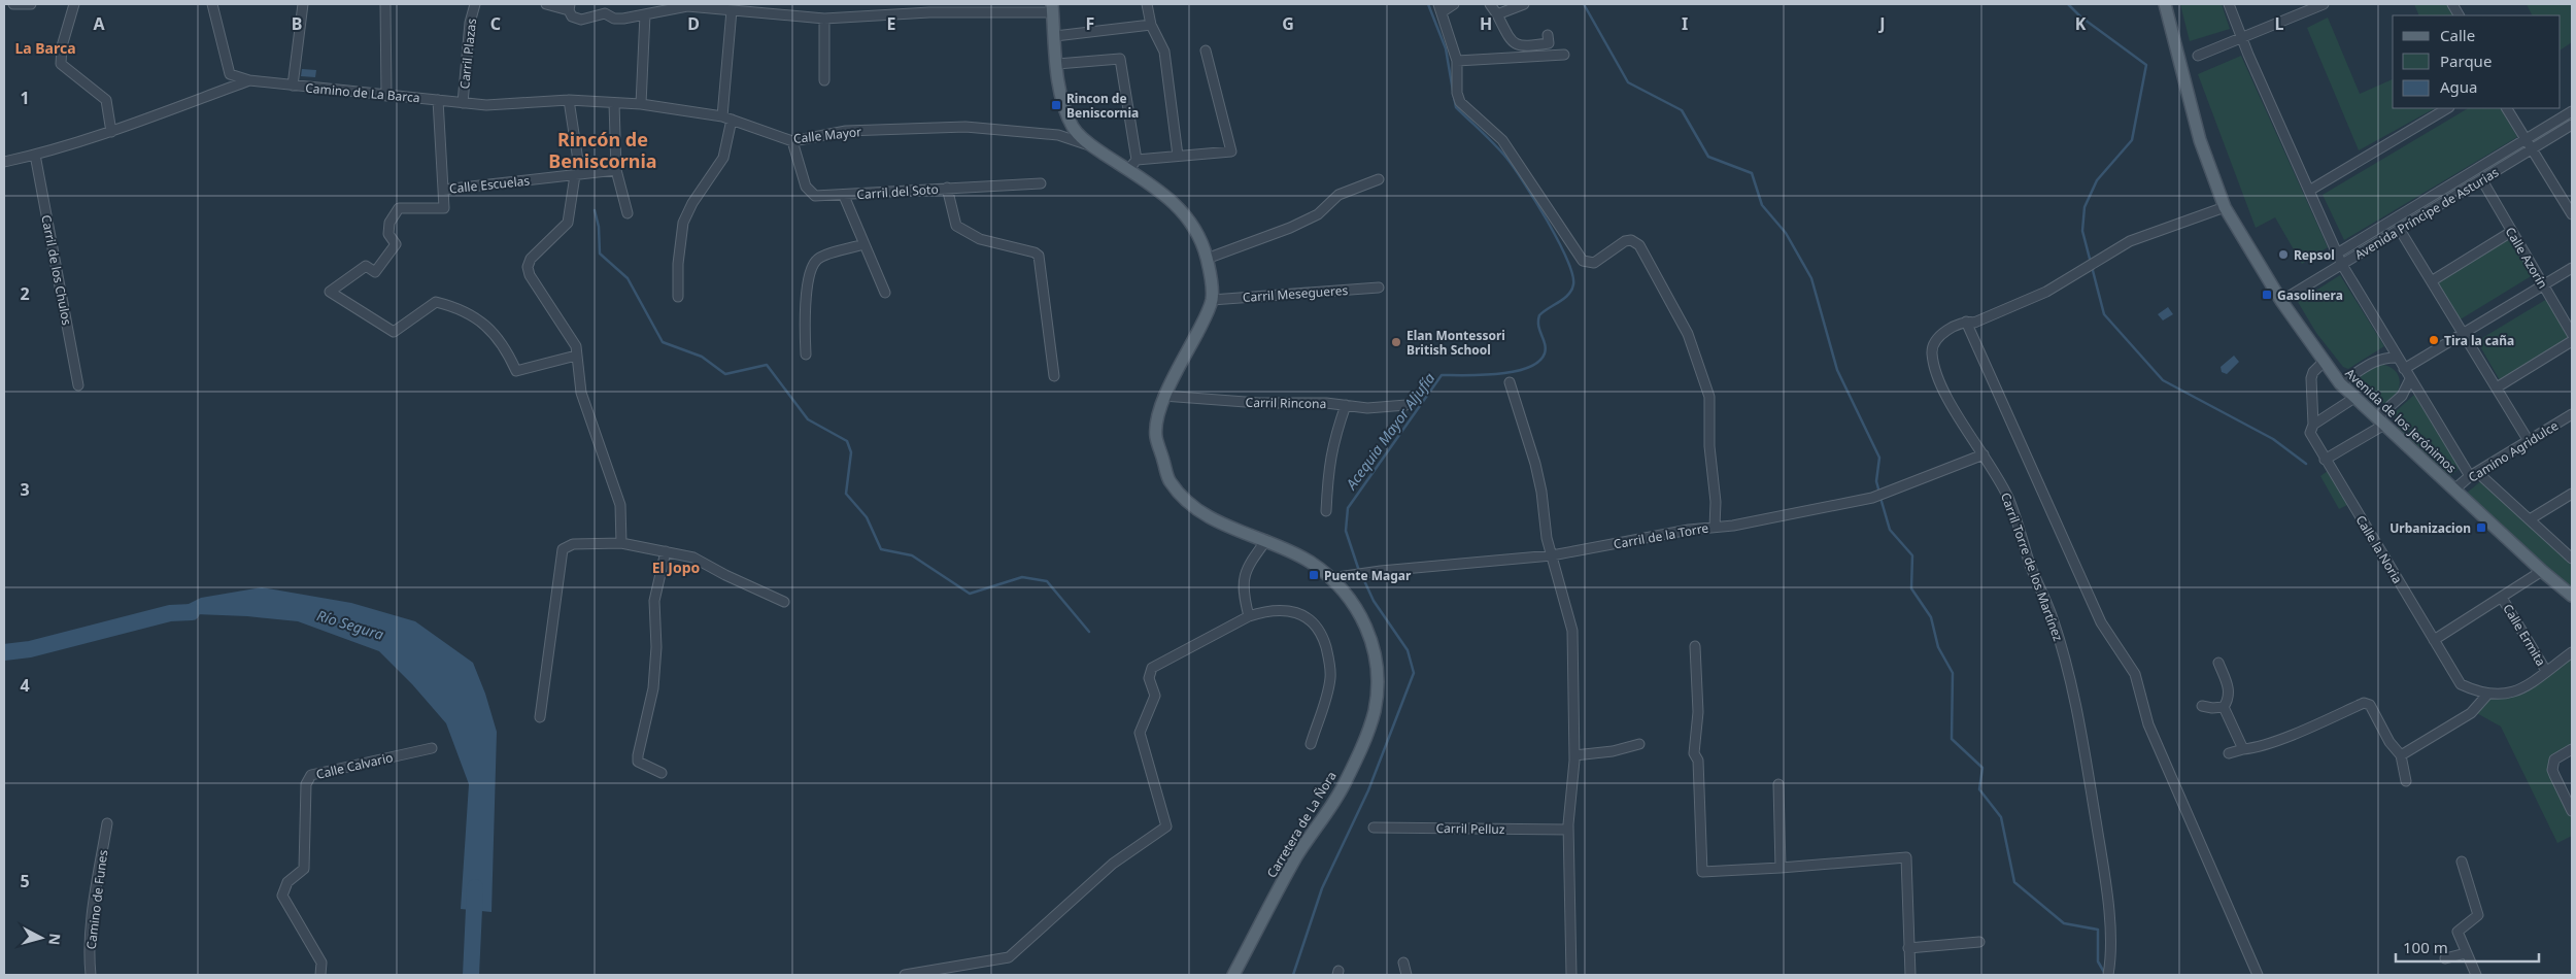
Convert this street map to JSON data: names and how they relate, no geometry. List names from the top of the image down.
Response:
{
  "streets": {
    "main road": ["Avenida de los Jerónimos", "Carretera de La Ñora"],
    "street": [
      "Carril Plazas",
      "Camino de La Barca",
      "Calle Mayor",
      "Calle Escuelas",
      "Carril del Soto",
      "Avenida Príncipe de Asturias",
      "Calle Azorín",
      "Carril de los Chulos",
      "Carril Mesegueres",
      "Carril Rincona",
      "Camino Agridulce",
      "Carril de la Torre",
      "Calle la Noria",
      "Carril Torre de los Martínez",
      "Calle Ermita",
      "Calle Calvario",
      "Carril Pelluz",
      "Camino de Funes"
    ]
  },
  "crossings": [
    ["Carril Plazas", "Camino de La Barca"],
    ["Camino de La Barca", "Calle Mayor"],
    ["Calle Mayor", "Carril del Soto"],
    ["Avenida Príncipe de Asturias", "Calle Azorín"],
    ["Avenida Príncipe de Asturias", "Avenida de los Jerónimos"],
    ["Carril Mesegueres", "Carretera de La Ñora"],
    ["Carril Rincona", "Carretera de La Ñora"],
    ["Avenida de los Jerónimos", "Camino Agridulce"],
    ["Avenida de los Jerónimos", "Calle la Noria"],
    ["Avenida de los Jerónimos", "Carril Torre de los Martínez"],
    ["Carril de la Torre", "Carril Torre de los Martínez"],
    ["Carril de la Torre", "Carretera de La Ñora"]
  ],
  "districts": ["La Barca", "Rincón de Beniscornia", "El Jopo"],
  "water": ["Acequia Mayor Aljufía", "Río Segura"],
  "places": {
    "transit": [
      "Rincon de Beniscornia",
      "Gasolinera",
      "Urbanizacion",
      "Puente Magar"
    ],
    "other": ["Repsol", "Tira la caña", "Elan Montessori British School"]
  },
  "legend": ["Calle", "Parque", "Agua"],
  "scale_bar": "100 m",
  "north": "right",
  "grid": {
    "columns": [
      "A",
      "B",
      "C",
      "D",
      "E",
      "F",
      "G",
      "H",
      "I",
      "J",
      "K",
      "L"
    ],
    "rows": [
      "1",
      "2",
      "3",
      "4",
      "5"
    ]
  }
}
